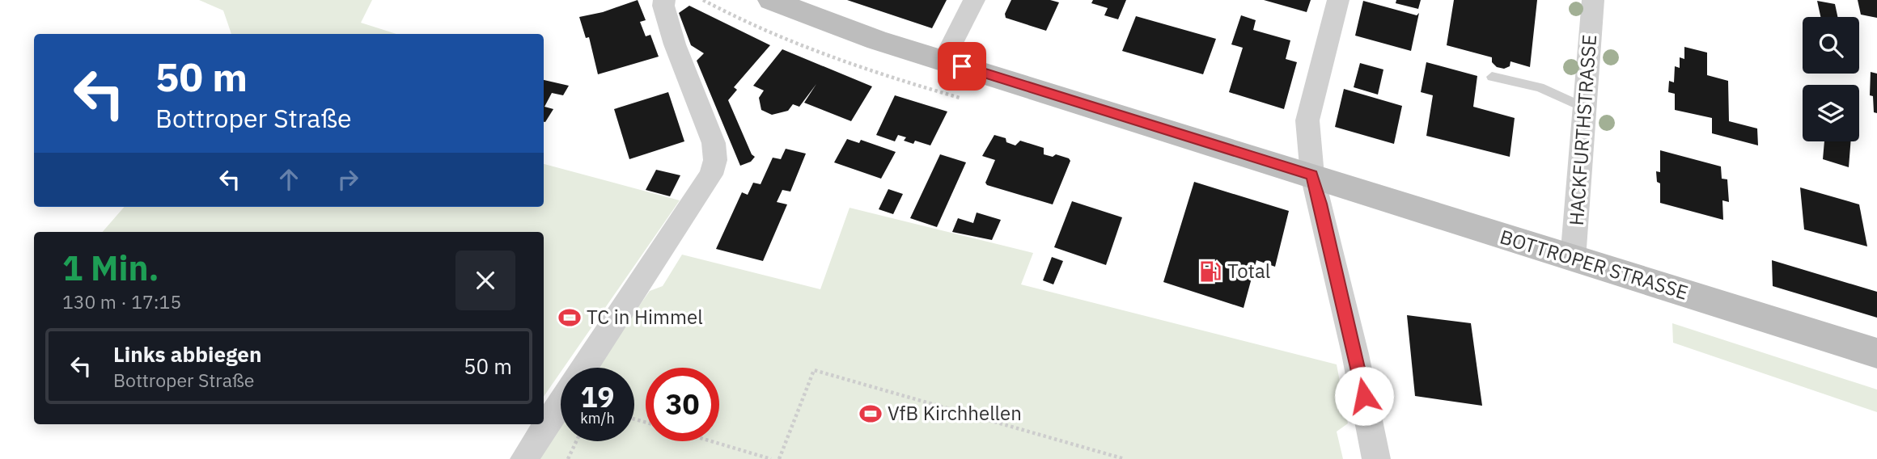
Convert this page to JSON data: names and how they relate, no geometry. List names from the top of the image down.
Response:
{
  "streets": {
    "main road": ["BOTTROPER STRASSE"],
    "street": ["HACKFURTHSTRASSE"]
  },
  "crossings": [
    ["HACKFURTHSTRASSE", "BOTTROPER STRASSE"]
  ],
  "places": {
    "fuel station": ["Total"],
    "sports": ["TC in Himmel", "VfB Kirchhellen"]
  },
  "page": {
    "turn": ["50 m", "Bottroper Straße"],
    "heading": ["1 Min.", "130 m · 17:15"],
    "list": [
      {
        "name": "Links abbiegen",
        "note": "Bottroper Straße",
        "value": "50 m"
      }
    ],
    "speed": "19 km/h",
    "limit": "30"
  }
}
